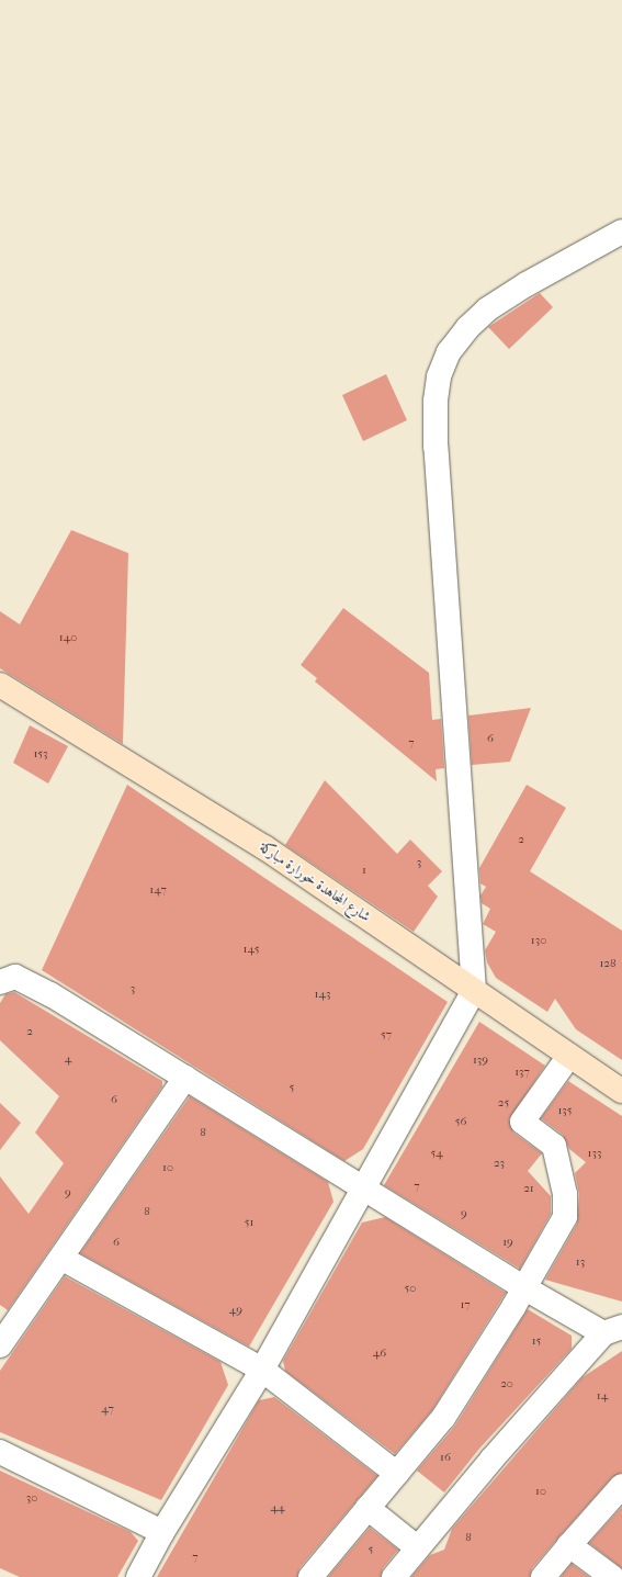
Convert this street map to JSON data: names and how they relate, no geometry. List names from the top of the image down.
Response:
{
  "streets": {
    "street": ["شارع المجاهدة خورارة مباركة"]
  },
  "house_numbers": [
    "140",
    "6",
    "7",
    "153",
    "2",
    "3",
    "1",
    "147",
    "130",
    "145",
    "128",
    "3",
    "143",
    "2",
    "57",
    "4",
    "139",
    "137",
    "5",
    "6",
    "25",
    "135",
    "56",
    "8",
    "54",
    "133",
    "23",
    "10",
    "7",
    "21",
    "9",
    "8",
    "9",
    "51",
    "6",
    "19",
    "13",
    "50",
    "17",
    "49",
    "15",
    "46",
    "20",
    "14",
    "47",
    "16",
    "10",
    "30",
    "44",
    "8",
    "5",
    "7"
  ]
}
